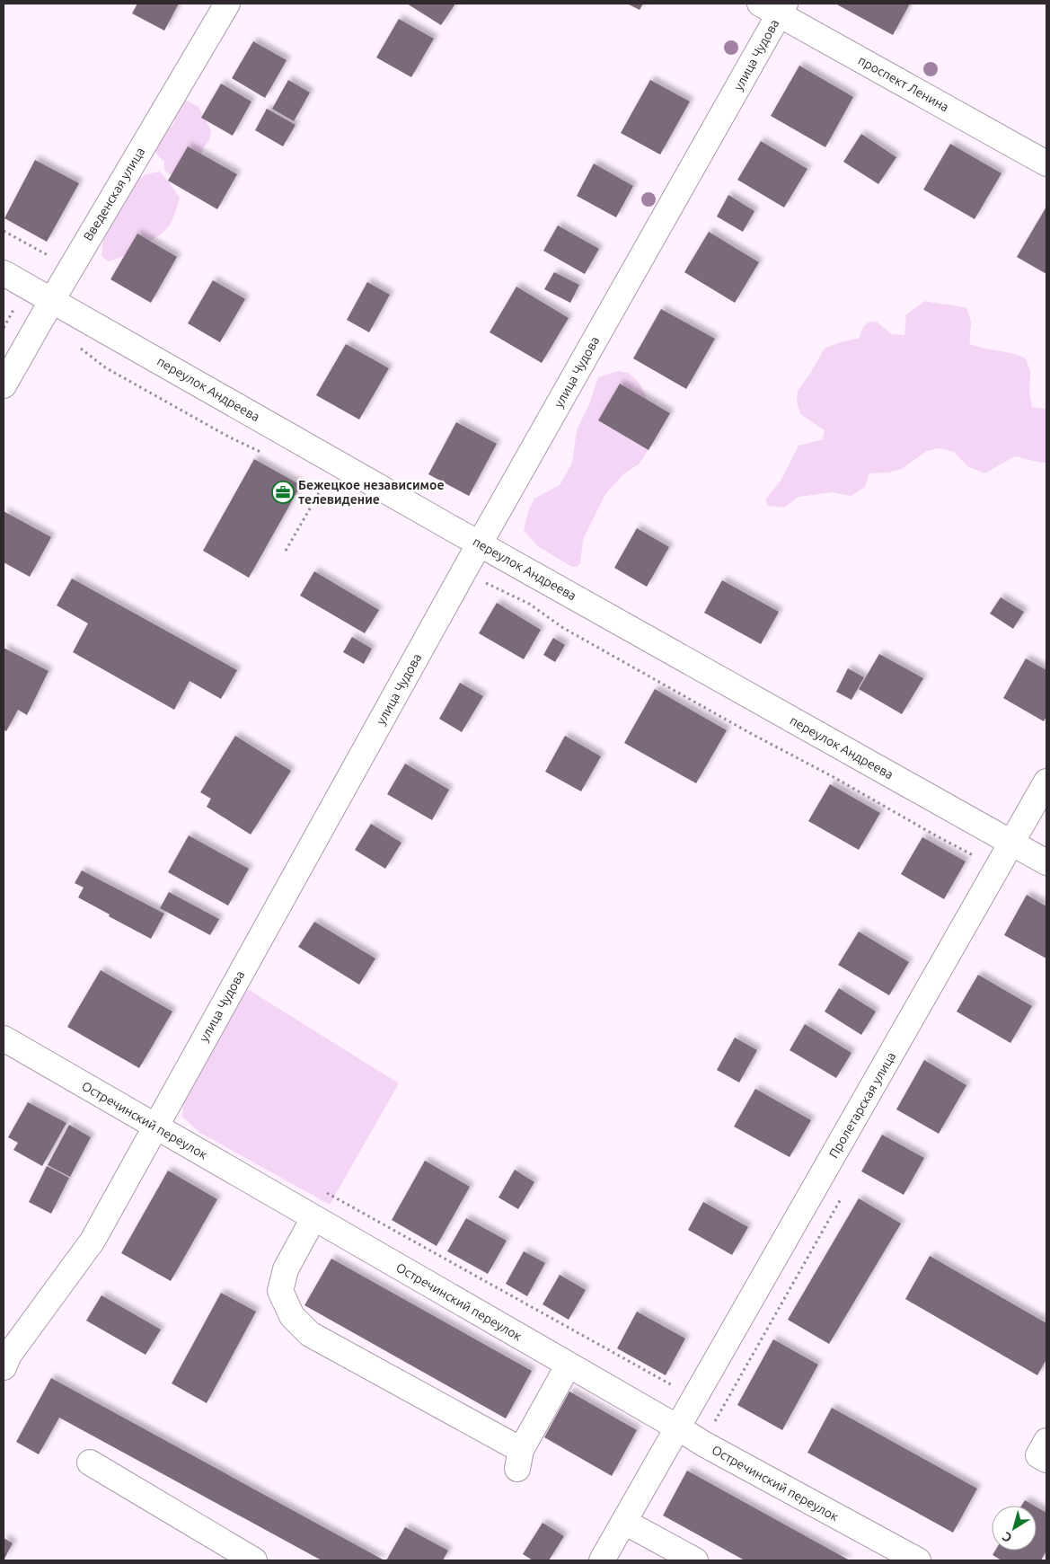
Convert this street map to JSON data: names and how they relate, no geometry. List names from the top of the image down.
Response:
{
  "streets": {
    "street": [
      "улица Чудова",
      "проспект Ленина",
      "Введенская улица",
      "переулок Андреева",
      "Пролетарская улица",
      "Остречинский переулок"
    ]
  },
  "crossings": [
    ["улица Чудова", "проспект Ленина"],
    ["улица Чудова", "переулок Андреева"],
    ["улица Чудова", "Остречинский переулок"],
    ["Введенская улица", "переулок Андреева"],
    ["переулок Андреева", "Пролетарская улица"],
    ["Пролетарская улица", "Остречинский переулок"]
  ],
  "places": {
    "office": ["Бежецкое независимое телевидение"]
  },
  "north": "bottom left"
}
